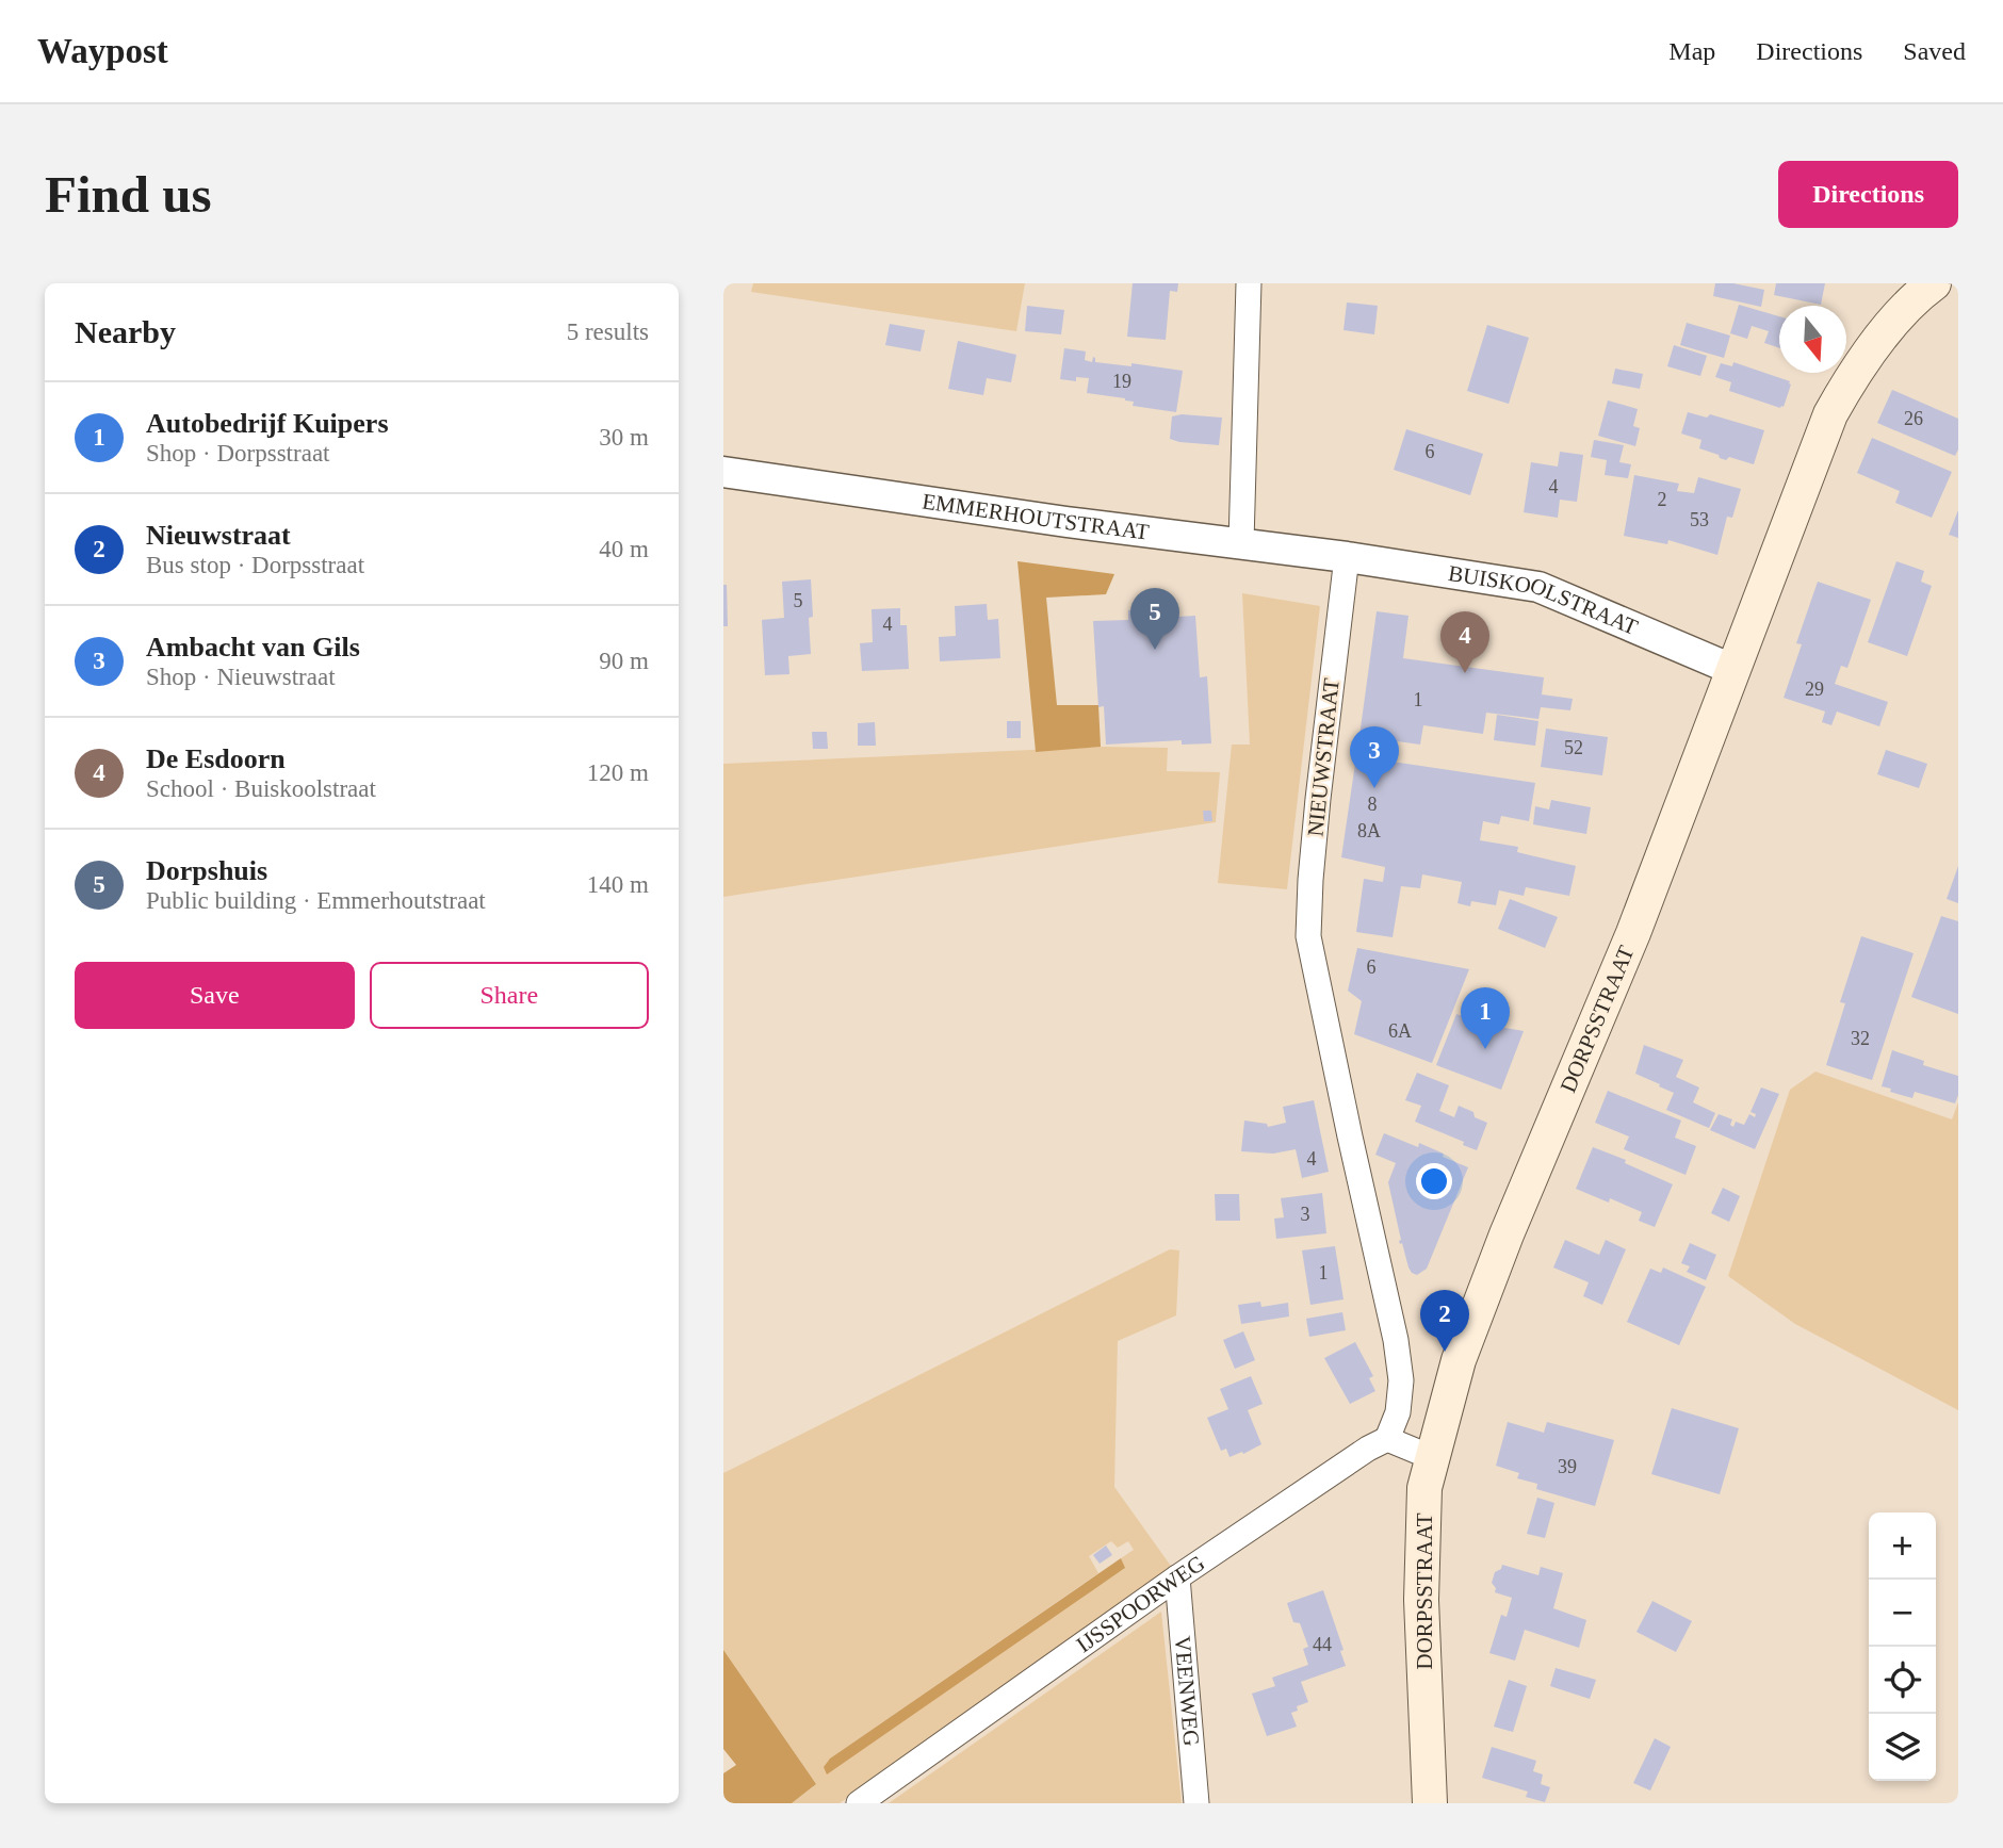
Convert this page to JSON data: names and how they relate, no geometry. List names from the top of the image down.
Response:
{
  "streets": {
    "main road": ["DORPSSTRAAT"],
    "street": [
      "EMMERHOUTSTRAAT",
      "BUISKOOLSTRAAT",
      "NIEUWSTRAAT",
      "IJSSPOORWEG",
      "VEENWEG"
    ]
  },
  "crossings": [
    ["EMMERHOUTSTRAAT", "BUISKOOLSTRAAT"],
    ["EMMERHOUTSTRAAT", "NIEUWSTRAAT"],
    ["BUISKOOLSTRAAT", "NIEUWSTRAAT"],
    ["BUISKOOLSTRAAT", "DORPSSTRAAT"],
    ["NIEUWSTRAAT", "IJSSPOORWEG"],
    ["IJSSPOORWEG", "VEENWEG"]
  ],
  "house_numbers": [
    "19",
    "26",
    "6",
    "4",
    "2",
    "53",
    "5",
    "4",
    "29",
    "1",
    "52",
    "8",
    "8A",
    "6",
    "6A",
    "32",
    "4",
    "3",
    "1",
    "39",
    "44"
  ],
  "north": "bottom",
  "page": {
    "header": "Waypost",
    "nav": ["Map", "Directions", "Saved"],
    "buttons": [
      "Directions",
      ["Save", "Share"]
    ],
    "title": "Find us",
    "heading": ["Nearby", "5 results"],
    "list": [
      {
        "mark": "1",
        "name": "Autobedrijf Kuipers",
        "note": "Shop · Dorpsstraat",
        "value": "30 m"
      },
      {
        "mark": "2",
        "name": "Nieuwstraat",
        "note": "Bus stop · Dorpsstraat",
        "value": "40 m"
      },
      {
        "mark": "3",
        "name": "Ambacht van Gils",
        "note": "Shop · Nieuwstraat",
        "value": "90 m"
      },
      {
        "mark": "4",
        "name": "De Esdoorn",
        "note": "School · Buiskoolstraat",
        "value": "120 m"
      },
      {
        "mark": "5",
        "name": "Dorpshuis",
        "note": "Public building · Emmerhoutstraat",
        "value": "140 m"
      }
    ],
    "pins": [
      "5",
      "4",
      "3",
      "1",
      "2"
    ],
    "map_buttons": ["+", "−"]
  }
}
